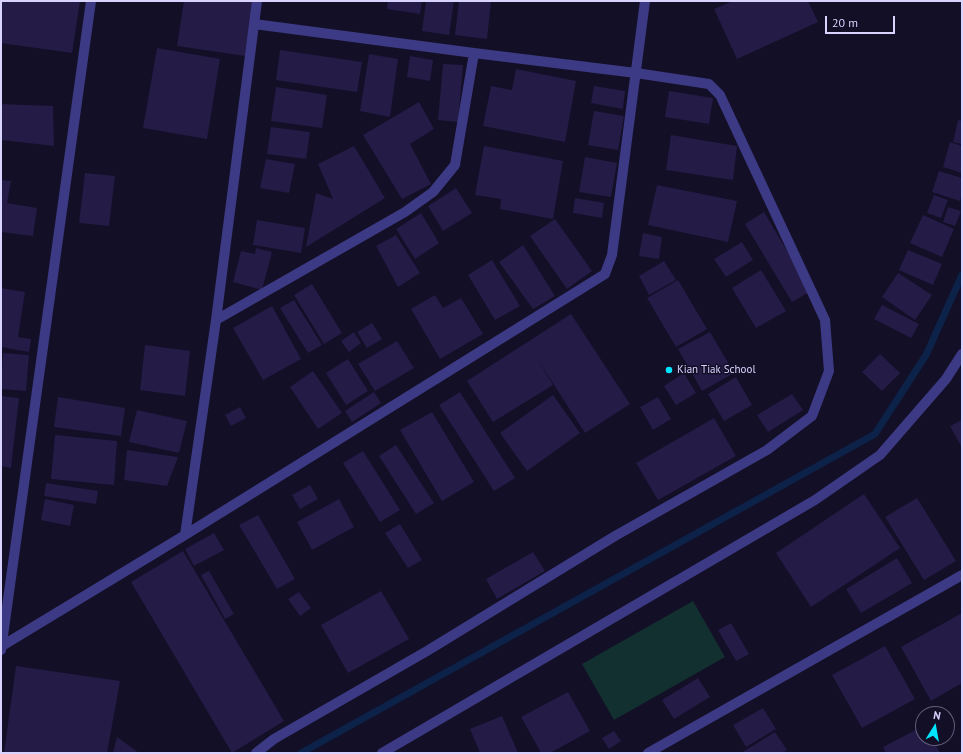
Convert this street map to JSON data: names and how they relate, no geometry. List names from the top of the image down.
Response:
{
  "places": ["Kian Tiak School"],
  "scale_bar": "20 m",
  "north": "top"
}
